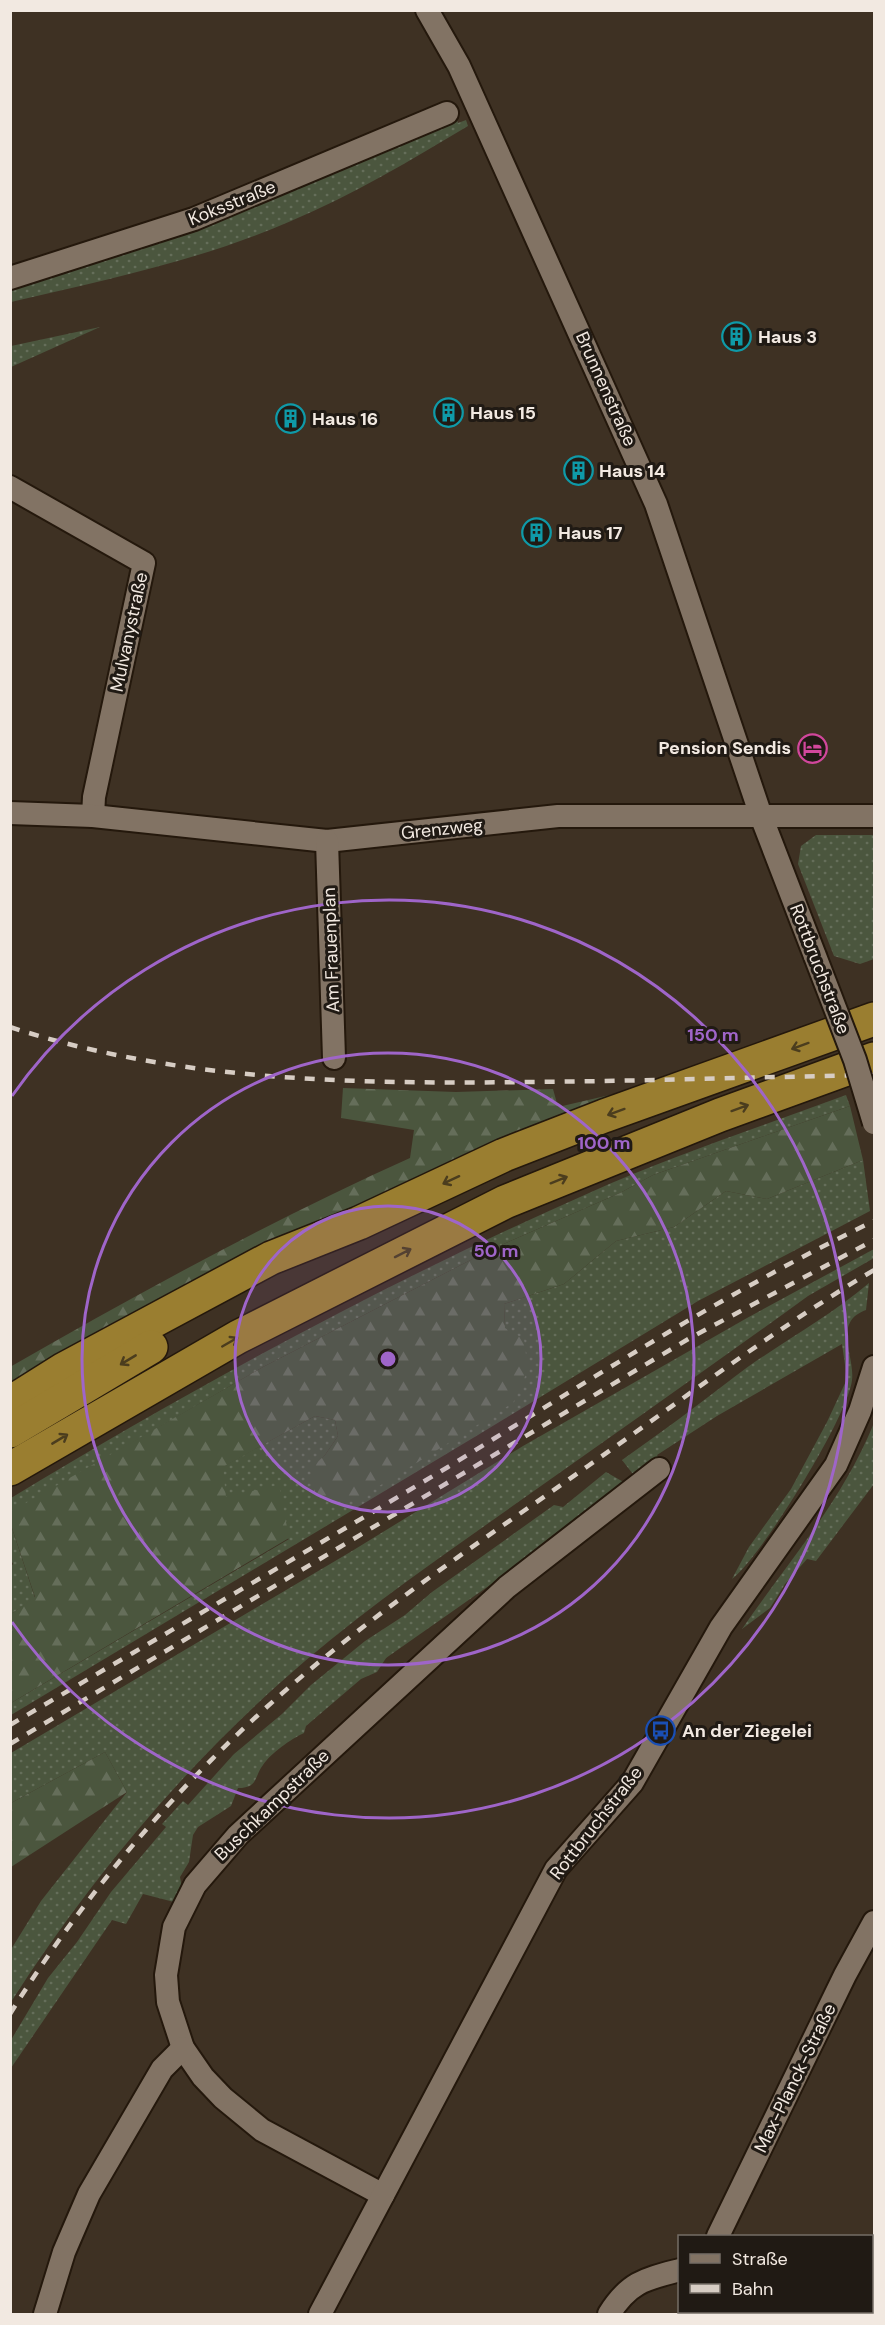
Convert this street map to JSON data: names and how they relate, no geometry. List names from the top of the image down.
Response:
{
  "streets": {
    "street": [
      "Koksstraße",
      "Brunnenstraße",
      "Mulvanystraße",
      "Grenzweg",
      "Am Frauenplan",
      "Rottbruchstraße",
      "Buschkampstraße",
      "Max-Planck-Straße"
    ]
  },
  "crossings": [
    ["Brunnenstraße", "Grenzweg"],
    ["Brunnenstraße", "Rottbruchstraße"],
    ["Mulvanystraße", "Grenzweg"],
    ["Grenzweg", "Am Frauenplan"],
    ["Grenzweg", "Rottbruchstraße"]
  ],
  "places": {
    "building": [
      "Haus 3",
      "Haus 15",
      "Haus 16",
      "Haus 14",
      "Haus 17"
    ],
    "hotel": ["Pension Sendis"],
    "bus stop": ["An der Ziegelei"]
  },
  "legend": ["Straße", "Bahn"],
  "rings": ["150 m", "100 m", "50 m"]
}
